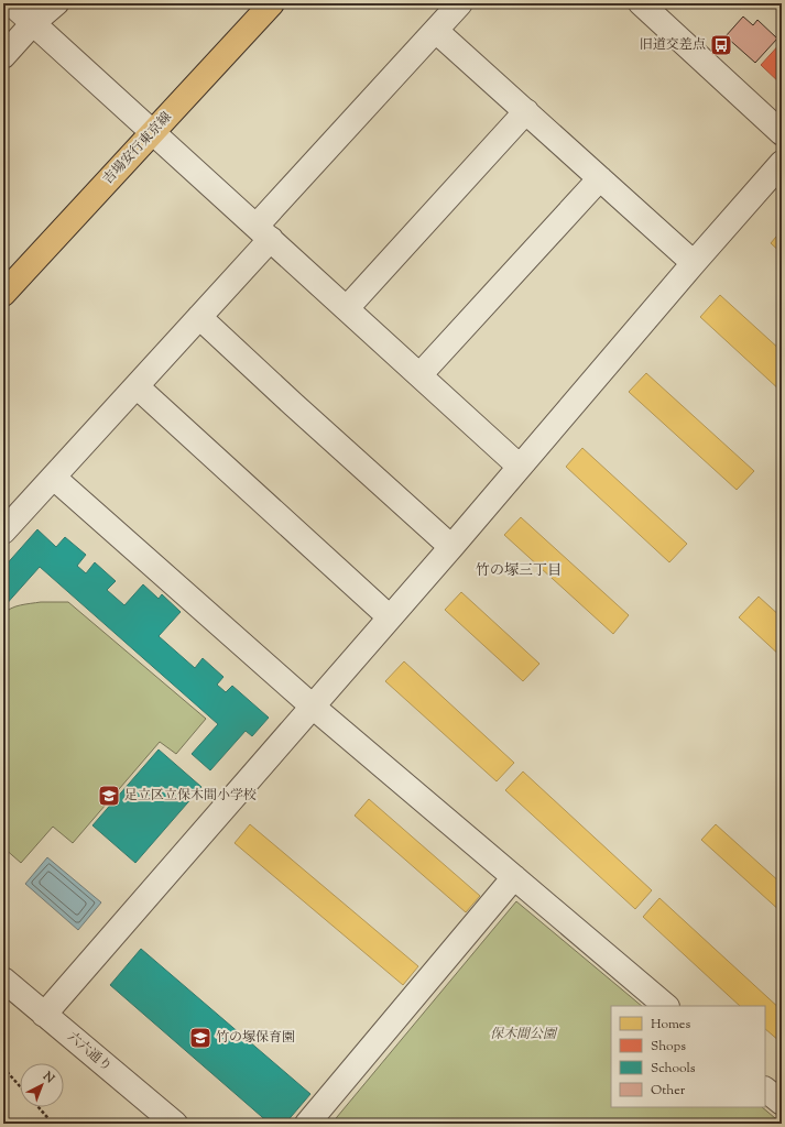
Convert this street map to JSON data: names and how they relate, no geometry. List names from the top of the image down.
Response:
{
  "streets": {
    "main road": ["吉場安行東京線"],
    "street": ["六六通り"]
  },
  "districts": ["竹の塚三丁目"],
  "parks": ["保木間公園"],
  "places": {
    "bus stop": ["旧道交差点"],
    "school or university": ["足立区立保木間小学校", "竹の塚保育園"]
  },
  "legend": [
    "Homes",
    "Shops",
    "Schools",
    "Other"
  ],
  "north": "top right"
}
